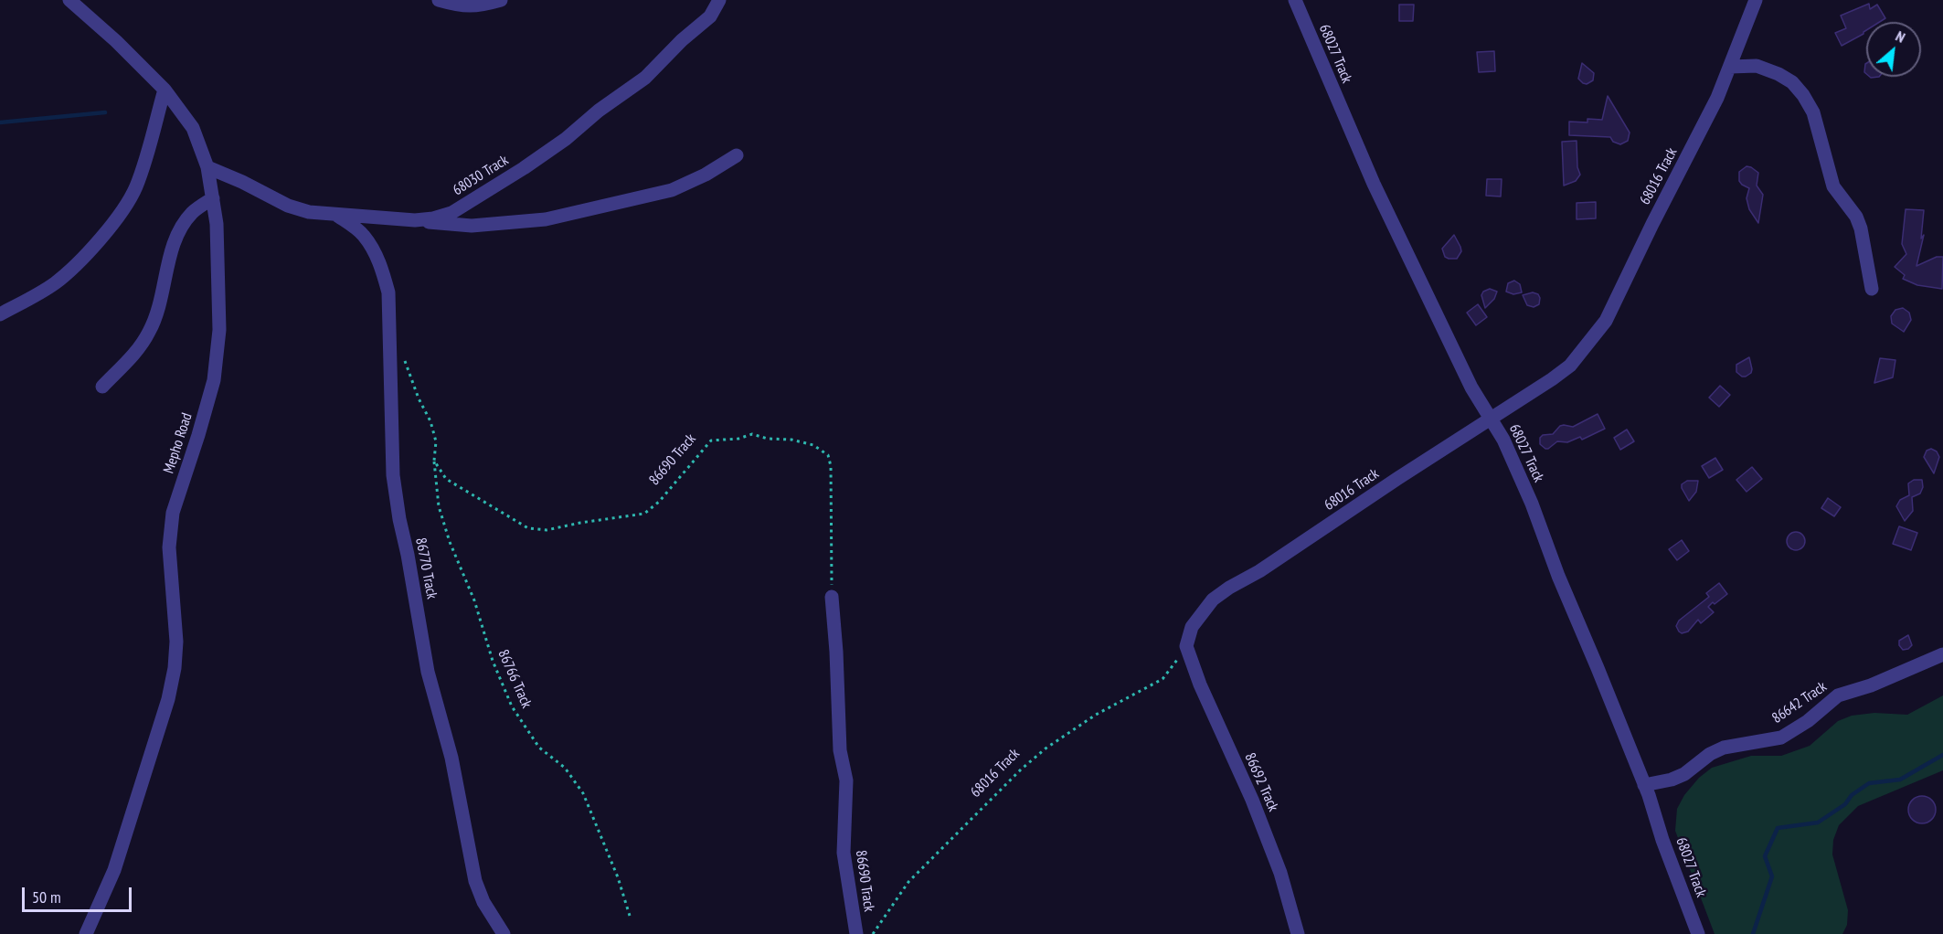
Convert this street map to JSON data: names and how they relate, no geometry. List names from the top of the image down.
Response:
{
  "streets": {
    "street": [
      "68027 Track",
      "68030 Track",
      "68016 Track",
      "Mepho Road",
      "86690 Track",
      "86770 Track",
      "86642 Track",
      "86692 Track"
    ],
    "path": ["86766 Track"]
  },
  "crossings": [
    ["68027 Track", "68016 Track"],
    ["68027 Track", "86642 Track"],
    ["68030 Track", "Mepho Road"],
    ["68030 Track", "86770 Track"],
    ["68016 Track", "86692 Track"],
    ["86690 Track", "86766 Track"]
  ],
  "scale_bar": "50 m",
  "north": "top right"
}
